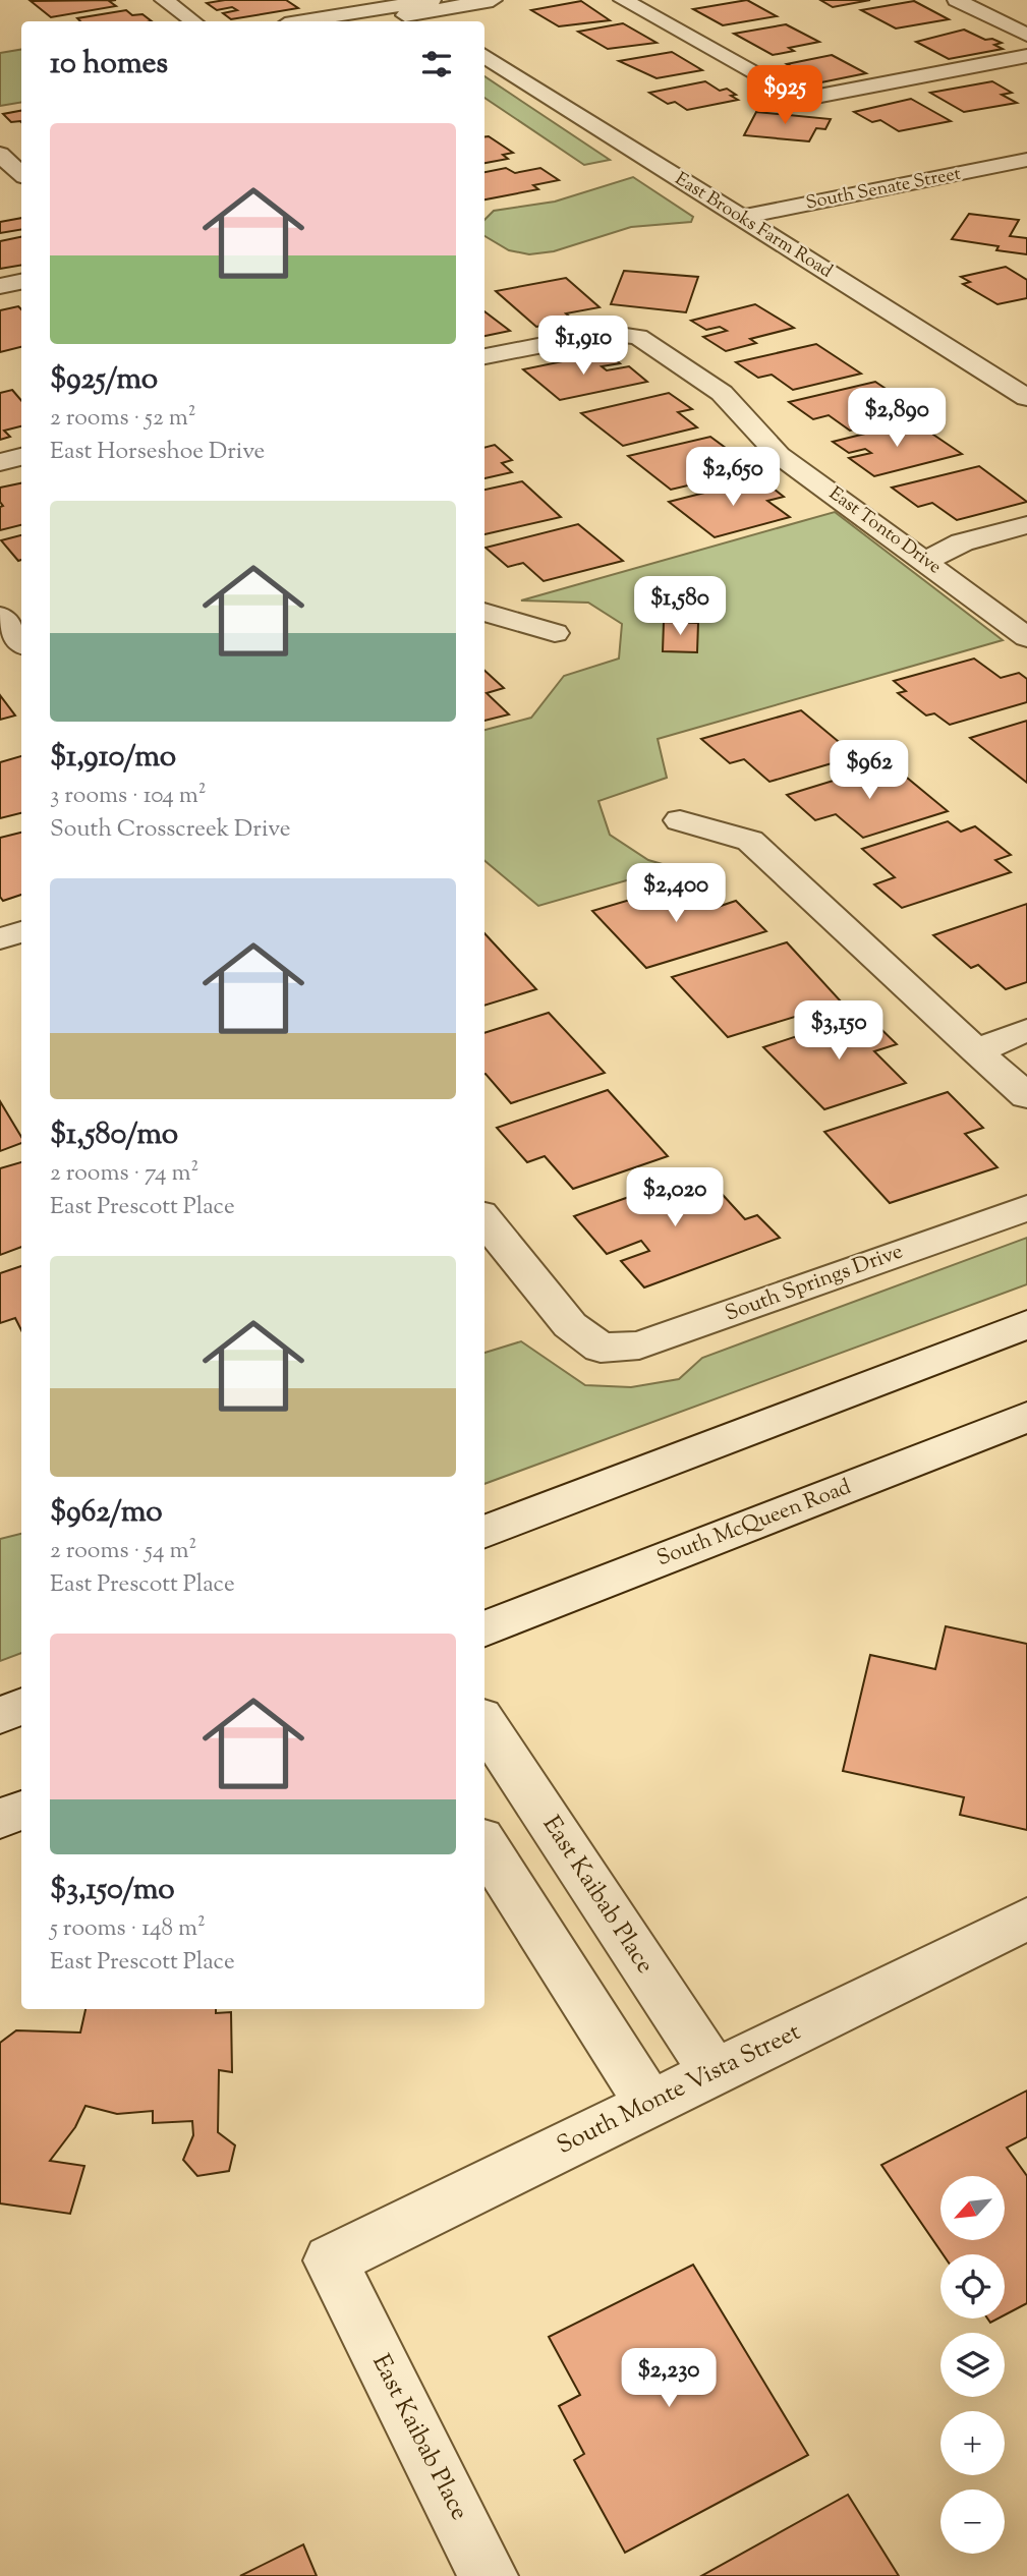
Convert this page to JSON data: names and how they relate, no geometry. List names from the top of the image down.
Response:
{
  "streets": {
    "street": [
      "South Senate Street",
      "East Brooks Farm Road",
      "East Tonto Drive",
      "South Springs Drive",
      "South McQueen Road",
      "East Kaibab Place",
      "South Monte Vista Street"
    ]
  },
  "crossings": [
    ["South Senate Street", "East Brooks Farm Road"],
    ["East Kaibab Place", "South Monte Vista Street"]
  ],
  "north": "bottom left",
  "page": {
    "heading": "10 homes",
    "price": [
      "$925",
      "$1,910",
      "$2,890",
      "$2,650",
      "$1,580",
      "$962",
      "$2,400",
      "$3,150",
      "$2,020",
      "$2,230"
    ],
    "list": [
      {
        "name": "$925/mo",
        "note": "2 rooms · 52 m² · East Horseshoe Drive"
      },
      {
        "name": "$1,910/mo",
        "note": "3 rooms · 104 m² · South Crosscreek Drive"
      },
      {
        "name": "$1,580/mo",
        "note": "2 rooms · 74 m² · East Prescott Place"
      },
      {
        "name": "$962/mo",
        "note": "2 rooms · 54 m² · East Prescott Place"
      },
      {
        "name": "$3,150/mo",
        "note": "5 rooms · 148 m² · East Prescott Place"
      }
    ],
    "map_buttons": ["+", "−"]
  }
}
